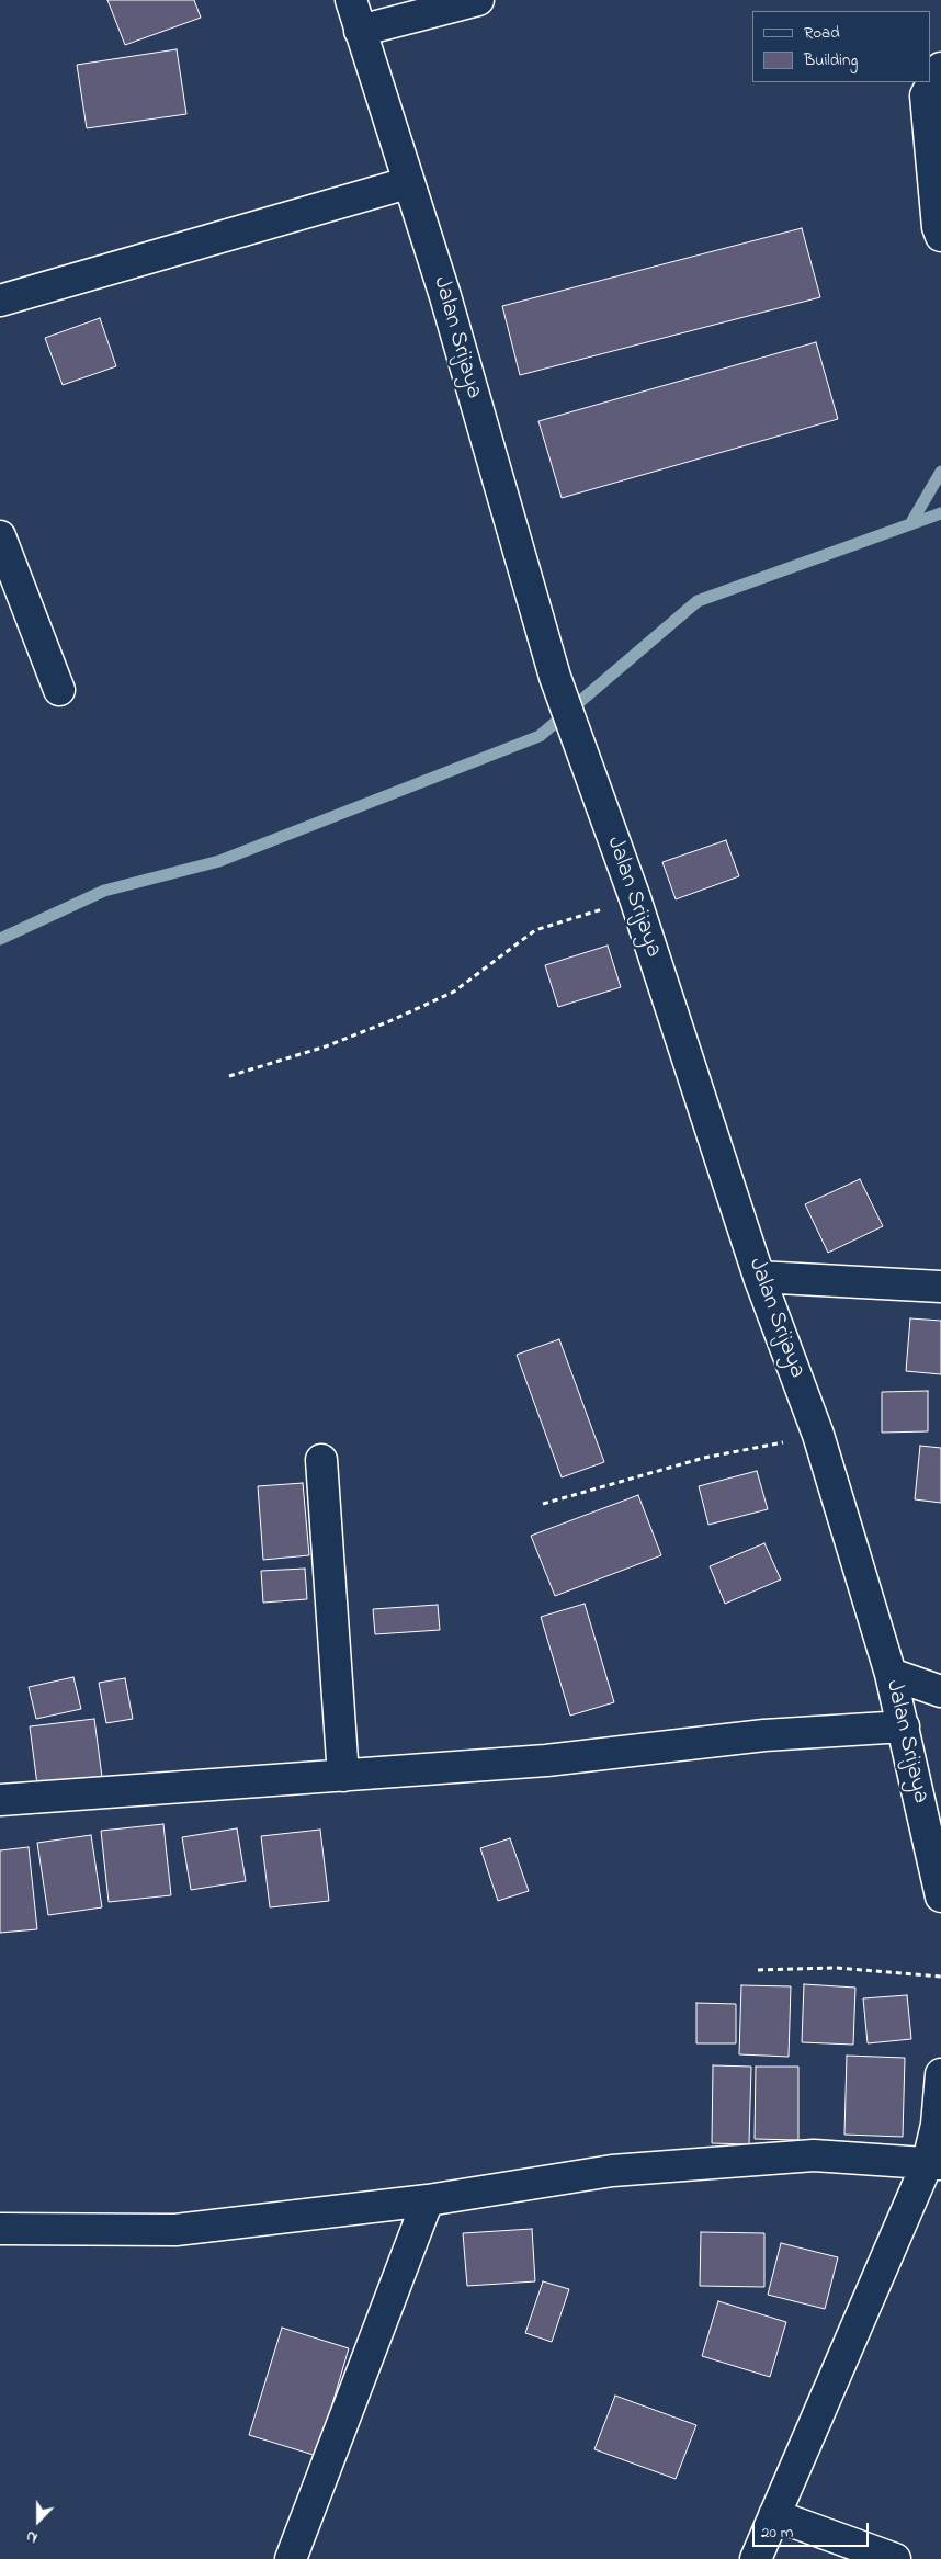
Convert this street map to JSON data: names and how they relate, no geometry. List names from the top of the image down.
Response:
{
  "streets": {
    "street": ["Jalan Srijaya"]
  },
  "legend": ["Road", "Building"],
  "scale_bar": "20 m",
  "north": "bottom"
}
